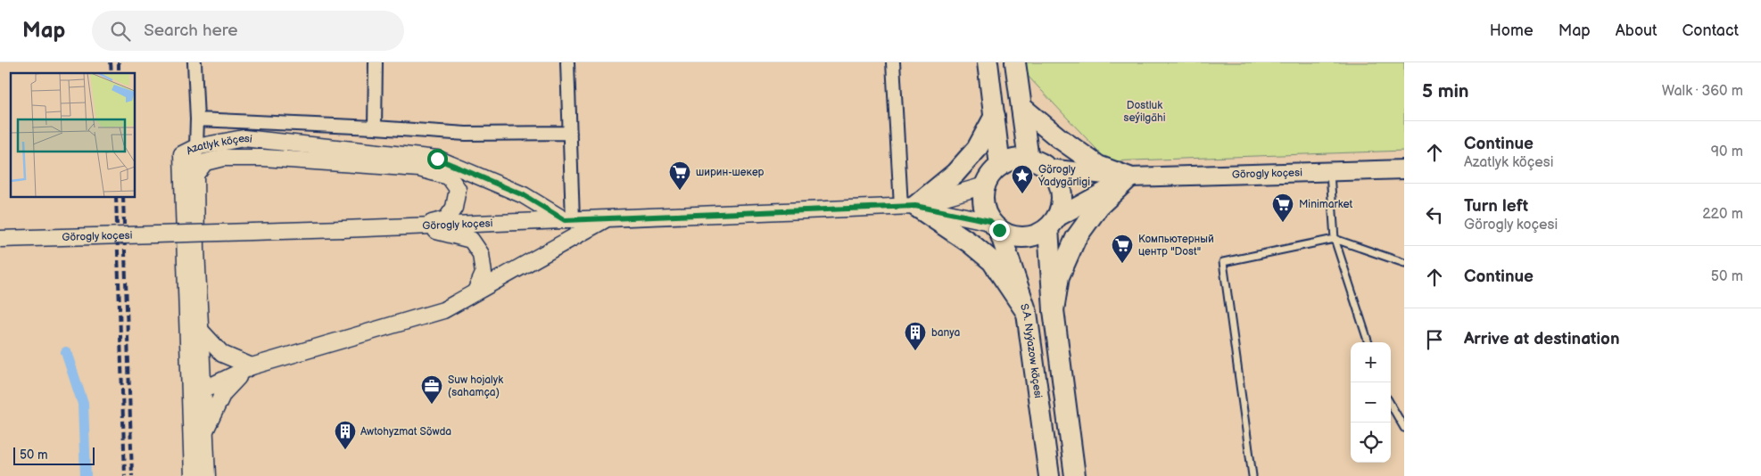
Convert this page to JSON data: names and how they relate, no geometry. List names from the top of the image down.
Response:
{
  "streets": {
    "main road": ["Görogly koçesi", "S.A. Nyýazow köçesi"],
    "street": ["Azatlyk köçesi"]
  },
  "crossings": [
    ["Azatlyk köçesi", "Görogly koçesi"],
    ["Görogly koçesi", "S.A. Nyýazow köçesi"]
  ],
  "parks": ["Dostluk seýilgähi"],
  "places": {
    "supermarket": ["ширин-шекер", "Minimarket", "Компьютерный центр \"Dost\""],
    "place": ["Görogly Ýadygärligi"],
    "building": ["banya", "Awtohyzmat Söwda"],
    "office": ["Suw hojalyk (sahamça)"]
  },
  "scale_bar": "50 m",
  "page": {
    "header": "Map",
    "search": "Search here",
    "nav": [
      "Home",
      "Map",
      "About",
      "Contact"
    ],
    "heading": ["5 min", "Walk · 360 m"],
    "list": [
      ["Continue", "Azatlyk köçesi", "90 m"],
      ["Turn left", "Görogly koçesi", "220 m"],
      ["Continue", "50 m"],
      "Arrive at destination"
    ],
    "map_buttons": ["+", "−"],
    "scale": "50 m"
  }
}
